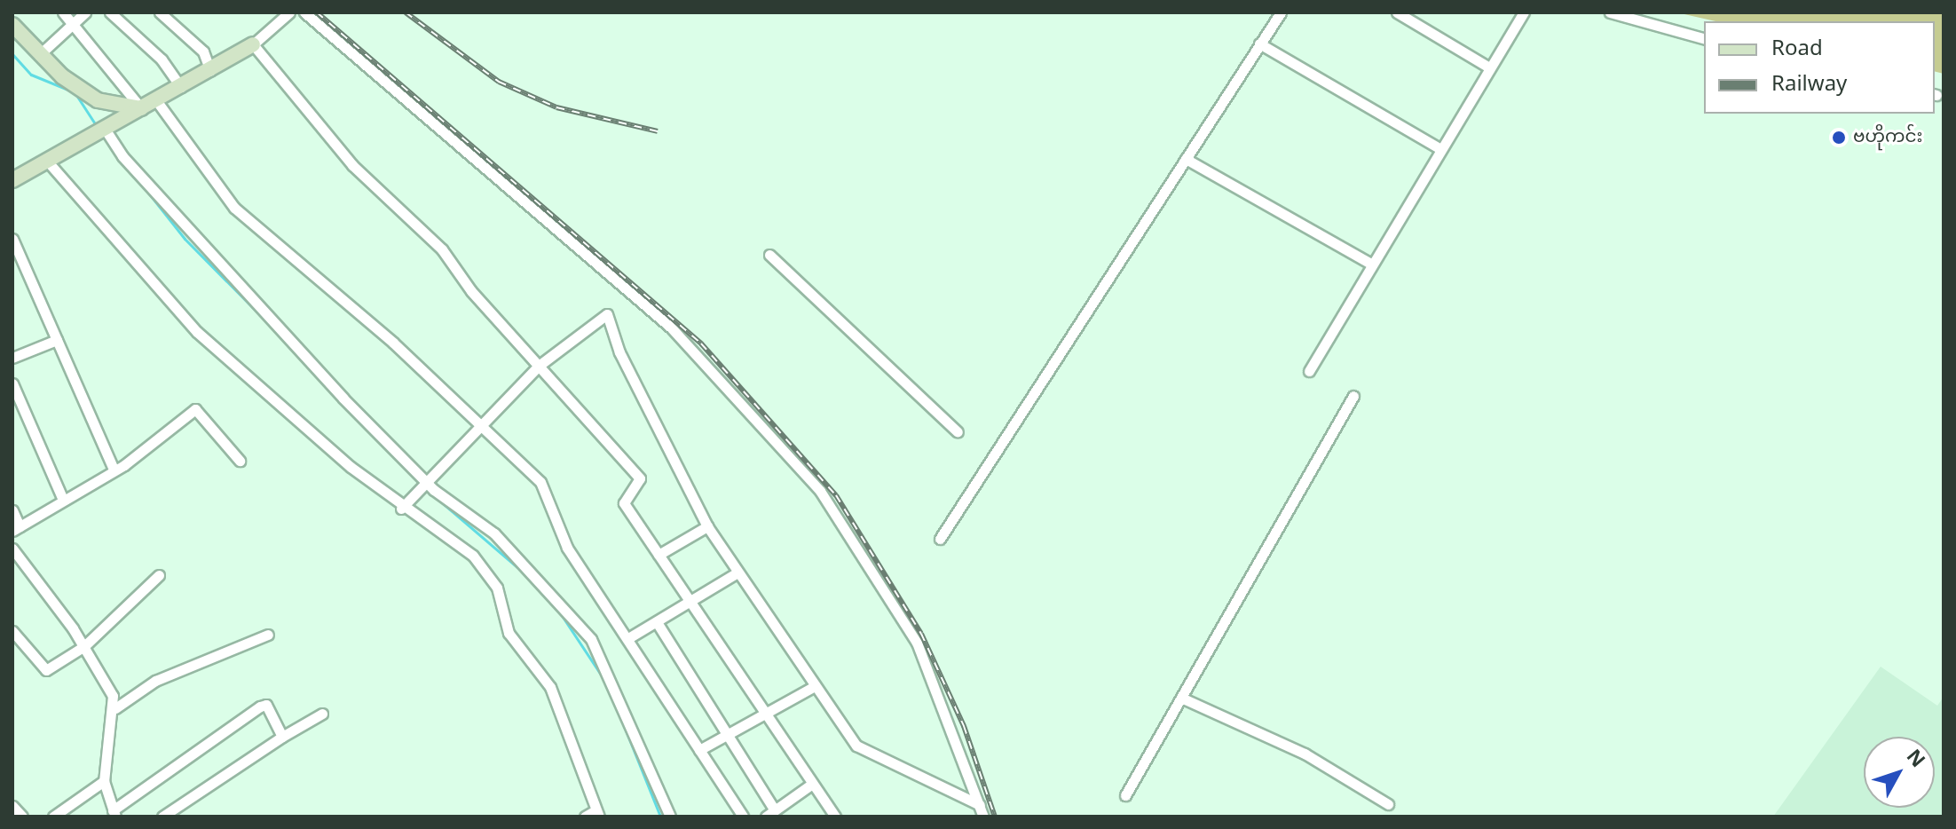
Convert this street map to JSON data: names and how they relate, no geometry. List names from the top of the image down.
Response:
{
  "places": ["ဗဟိုကင်း"],
  "legend": ["Road", "Railway"],
  "north": "top right"
}
